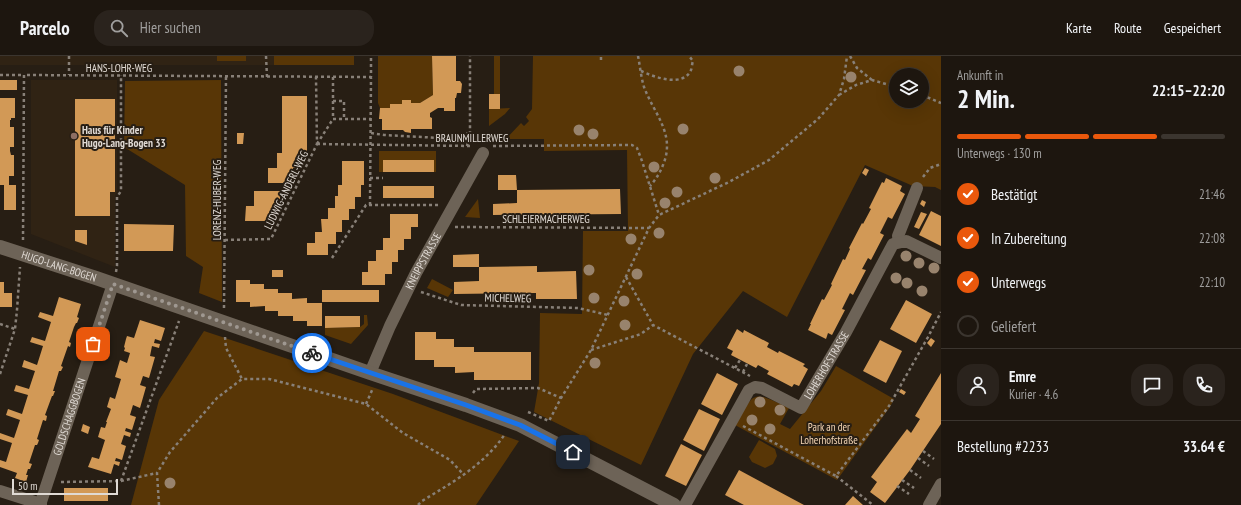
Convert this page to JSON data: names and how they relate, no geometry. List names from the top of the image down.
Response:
{
  "streets": {
    "street": [
      "KNEIPPSTRASSE",
      "HUGO-LANG-BOGEN",
      "LOHERHOFSTRASSE",
      "GOLDSCHAGGBOGEN"
    ],
    "path": [
      "HANS-LOHR-WEG",
      "BRAUNMILLERWEG",
      "LUDWIG-ANDERL-WEG",
      "LORENZ-HUBER-WEG",
      "SCHLEIERMACHERWEG",
      "MICHELWEG"
    ]
  },
  "crossings": [
    ["HANS-LOHR-WEG", "LUDWIG-ANDERL-WEG"],
    ["HANS-LOHR-WEG", "LORENZ-HUBER-WEG"],
    ["BRAUNMILLERWEG", "LUDWIG-ANDERL-WEG"],
    ["BRAUNMILLERWEG", "KNEIPPSTRASSE"],
    ["LUDWIG-ANDERL-WEG", "LORENZ-HUBER-WEG"],
    ["LORENZ-HUBER-WEG", "HUGO-LANG-BOGEN"],
    ["SCHLEIERMACHERWEG", "KNEIPPSTRASSE"],
    ["KNEIPPSTRASSE", "HUGO-LANG-BOGEN"],
    ["KNEIPPSTRASSE", "MICHELWEG"],
    ["HUGO-LANG-BOGEN", "GOLDSCHAGGBOGEN"]
  ],
  "parks": ["Park an der Loherhofstraße"],
  "places": ["Haus für Kinder Hugo-Lang-Bogen 33"],
  "scale_bar": "50 m",
  "page": {
    "header": "Parcelo",
    "search": "Hier suchen",
    "nav": ["Karte", "Route", "Gespeichert"],
    "heading": ["2 Min.", "Ankunft in", "22:15–22:20"],
    "panel": [
      "Emre",
      "Kurier · 4.6",
      "Bestellung #2233",
      "33.64 €"
    ],
    "bar": "Unterwegs · 130 m",
    "list": [
      ["Bestätigt", "21:46"],
      ["In Zubereitung", "22:08"],
      ["Unterwegs", "22:10"],
      "Geliefert"
    ],
    "scale": "50 m"
  }
}
